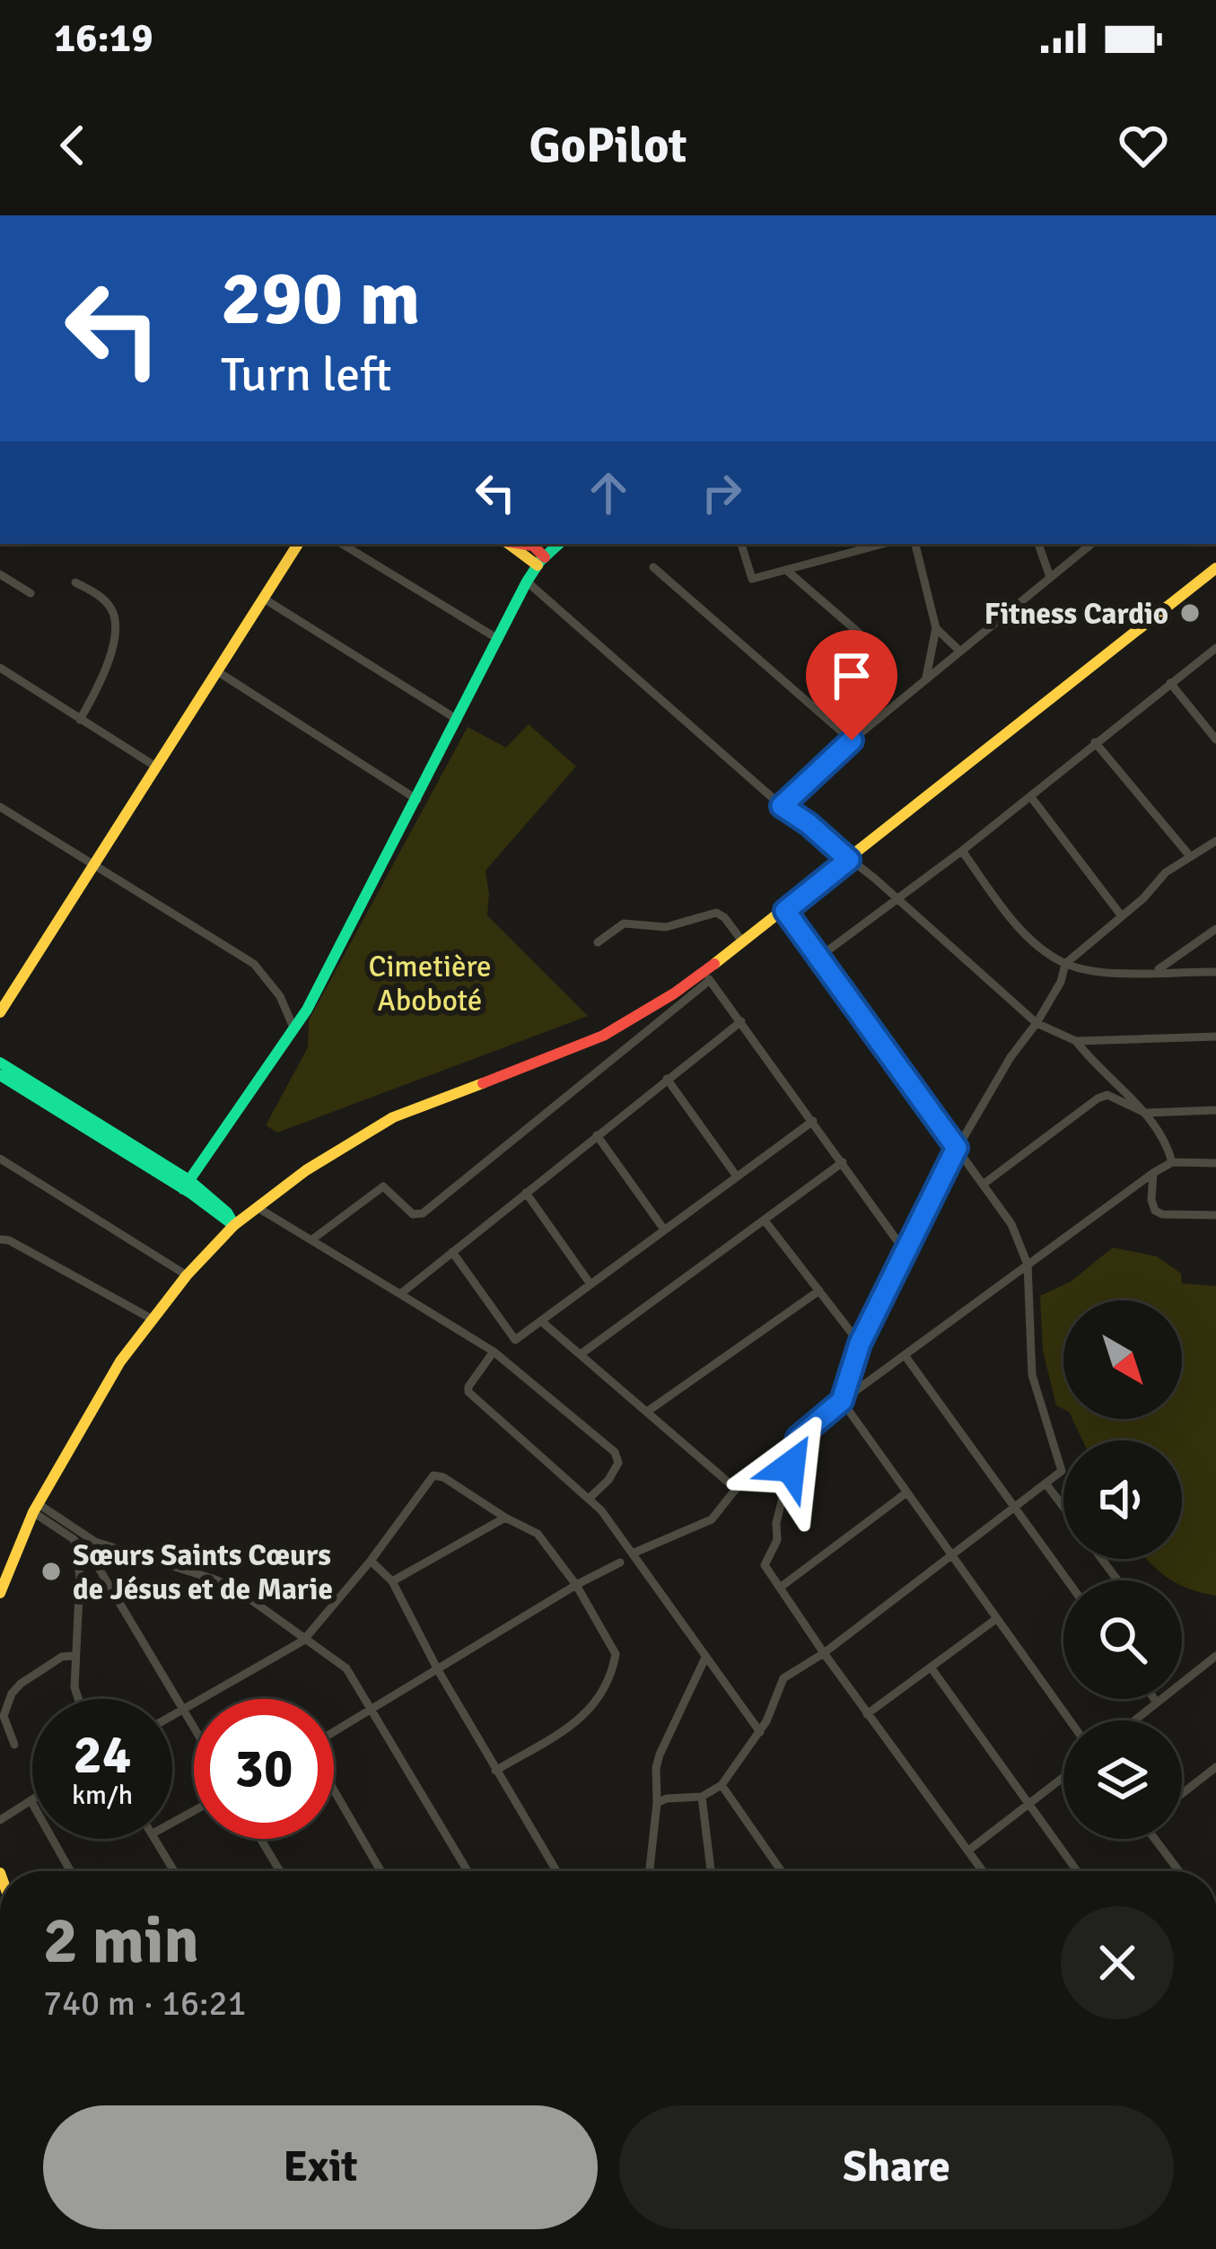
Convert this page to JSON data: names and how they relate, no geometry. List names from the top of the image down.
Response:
{
  "parks": ["Cimetière Aboboté"],
  "places": ["Fitness Cardio", "Sœurs Saints Cœurs de Jésus et de Marie"],
  "north": "bottom right",
  "page": {
    "status": "16:19",
    "header": "GoPilot",
    "turn": ["290 m", "Turn left"],
    "speed": "24 km/h",
    "limit": "30",
    "heading": ["2 min", "740 m · 16:21"],
    "buttons": ["Exit", "Share"]
  }
}
